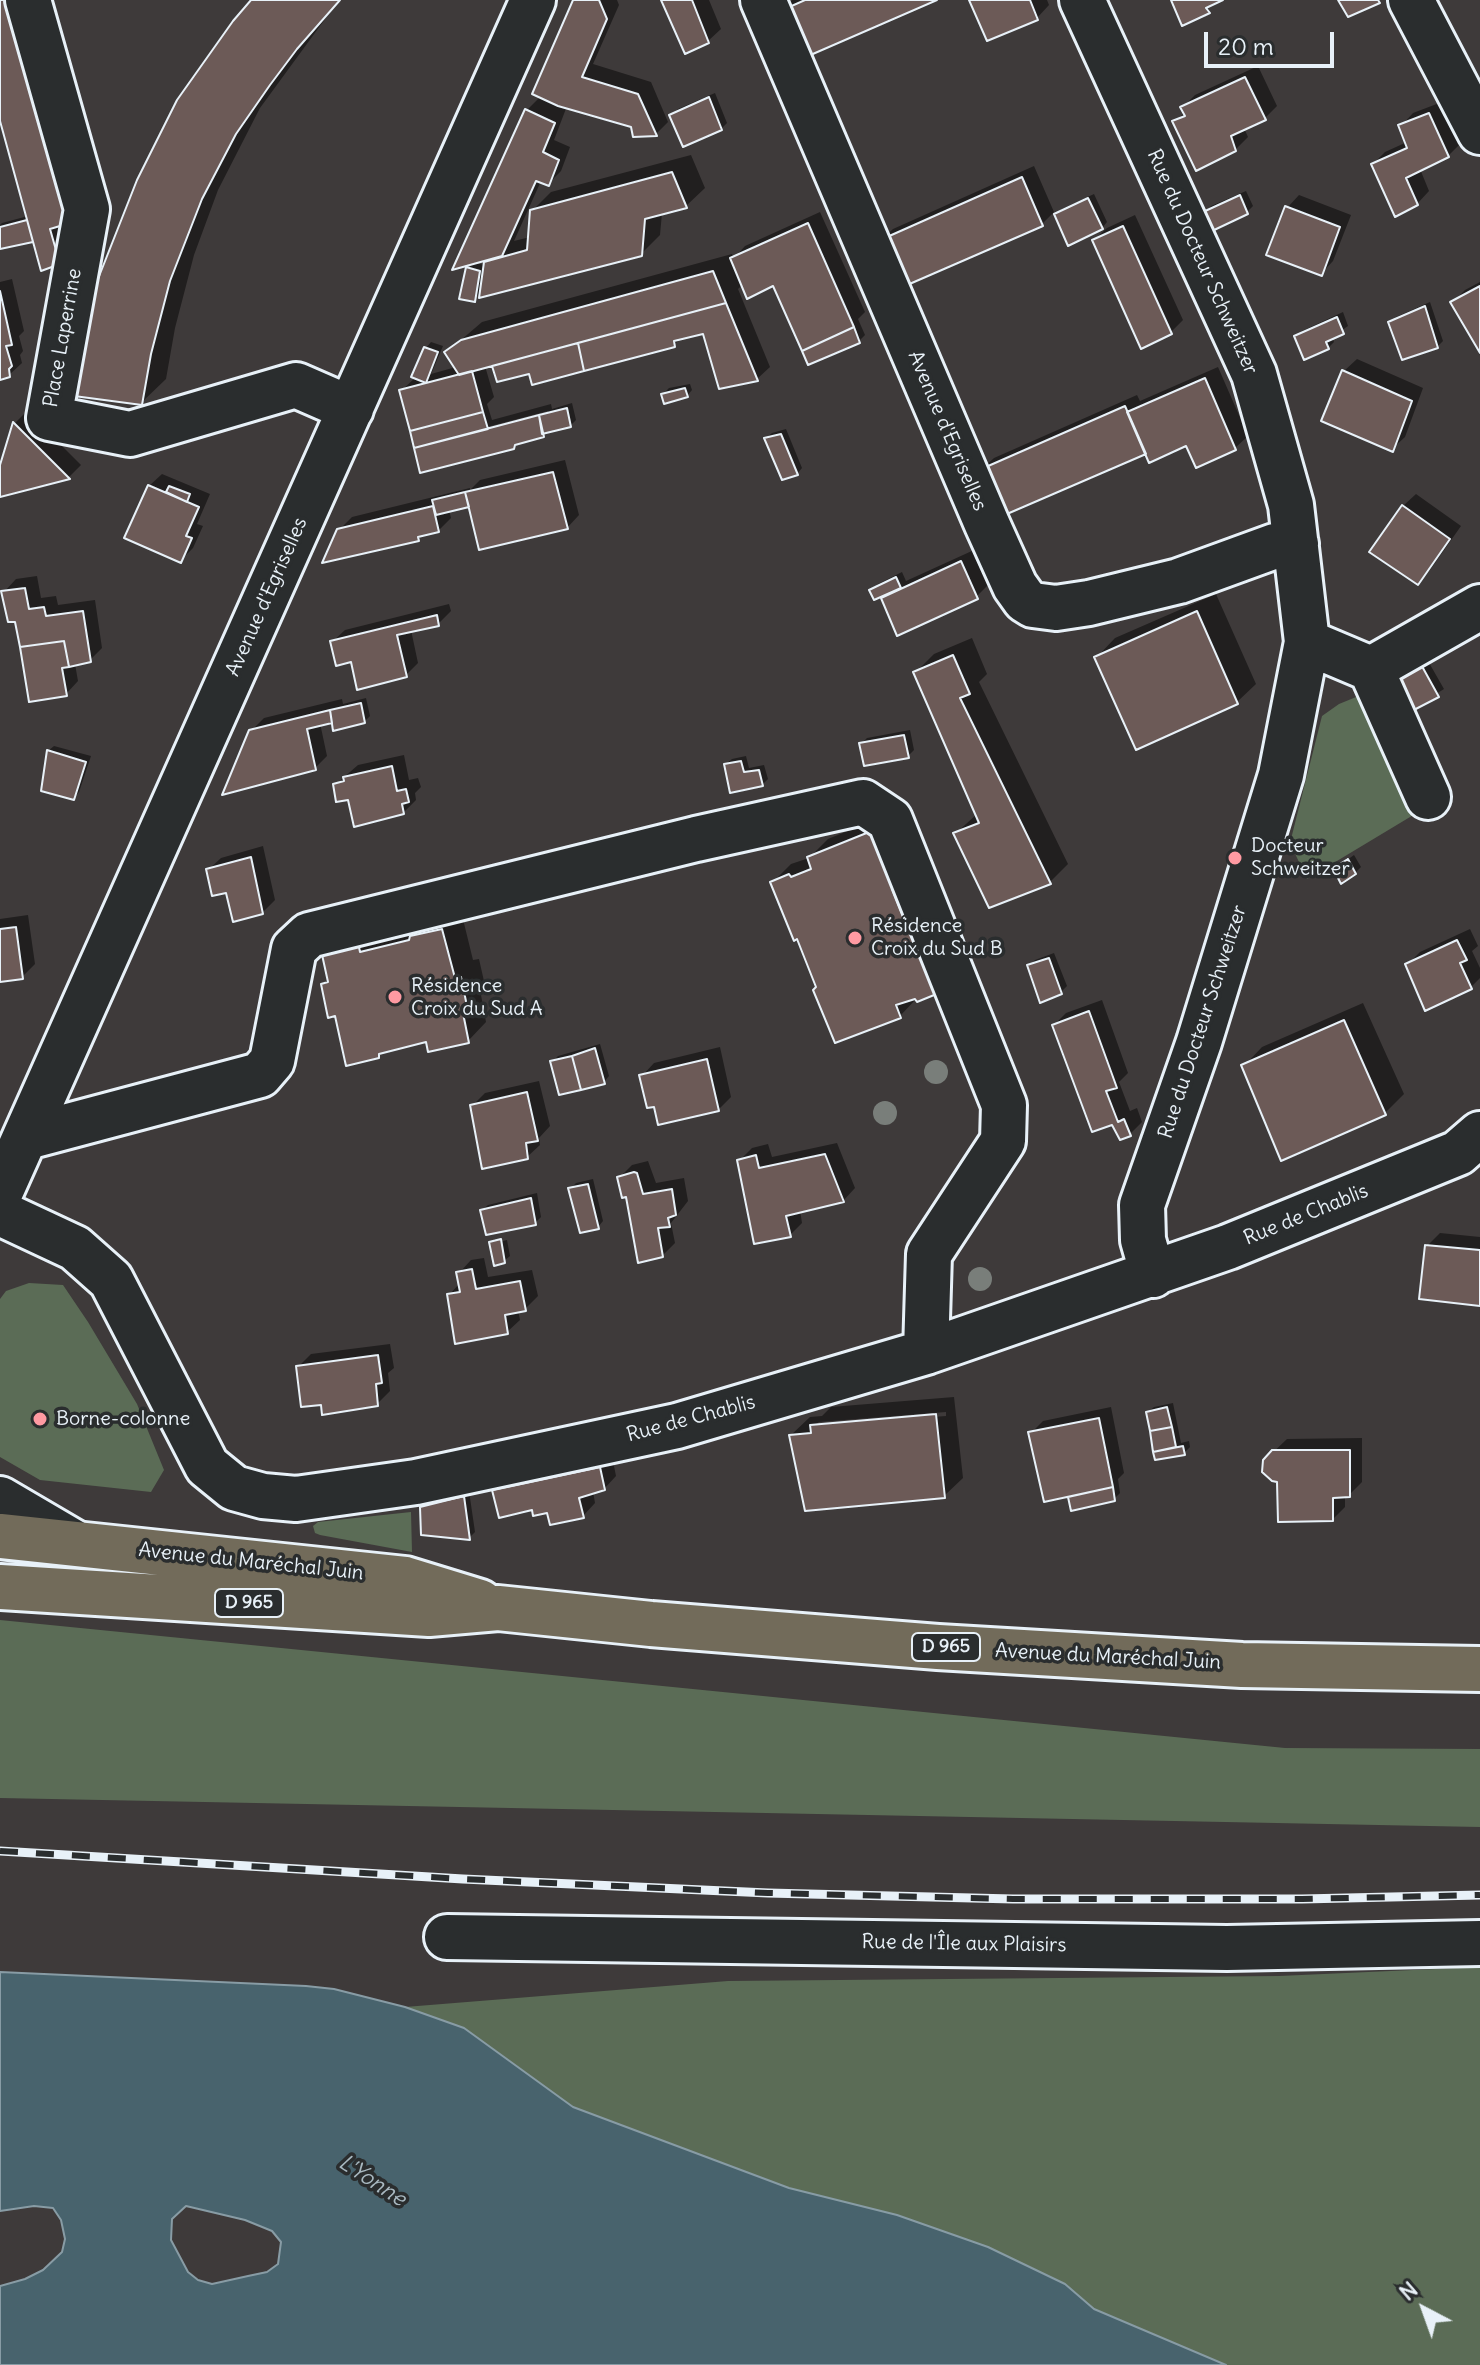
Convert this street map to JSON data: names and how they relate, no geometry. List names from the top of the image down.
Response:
{
  "streets": {
    "main road": ["Avenue du Maréchal Juin", "D 965"],
    "street": [
      "Rue du Docteur Schweitzer",
      "Place Laperrine",
      "Avenue d'Egriselles",
      "Rue de Chablis",
      "Rue de l'Île aux Plaisirs"
    ]
  },
  "crossings": [
    ["Rue du Docteur Schweitzer", "Avenue d'Egriselles"],
    ["Rue du Docteur Schweitzer", "Rue de Chablis"],
    ["Place Laperrine", "Avenue d'Egriselles"]
  ],
  "water": ["L'Yonne"],
  "places": [
    "Docteur Schweitzer",
    "Résidence Croix du Sud B",
    "Résidence Croix du Sud A",
    "Borne-colonne"
  ],
  "scale_bar": "20 m",
  "north": "top left"
}
